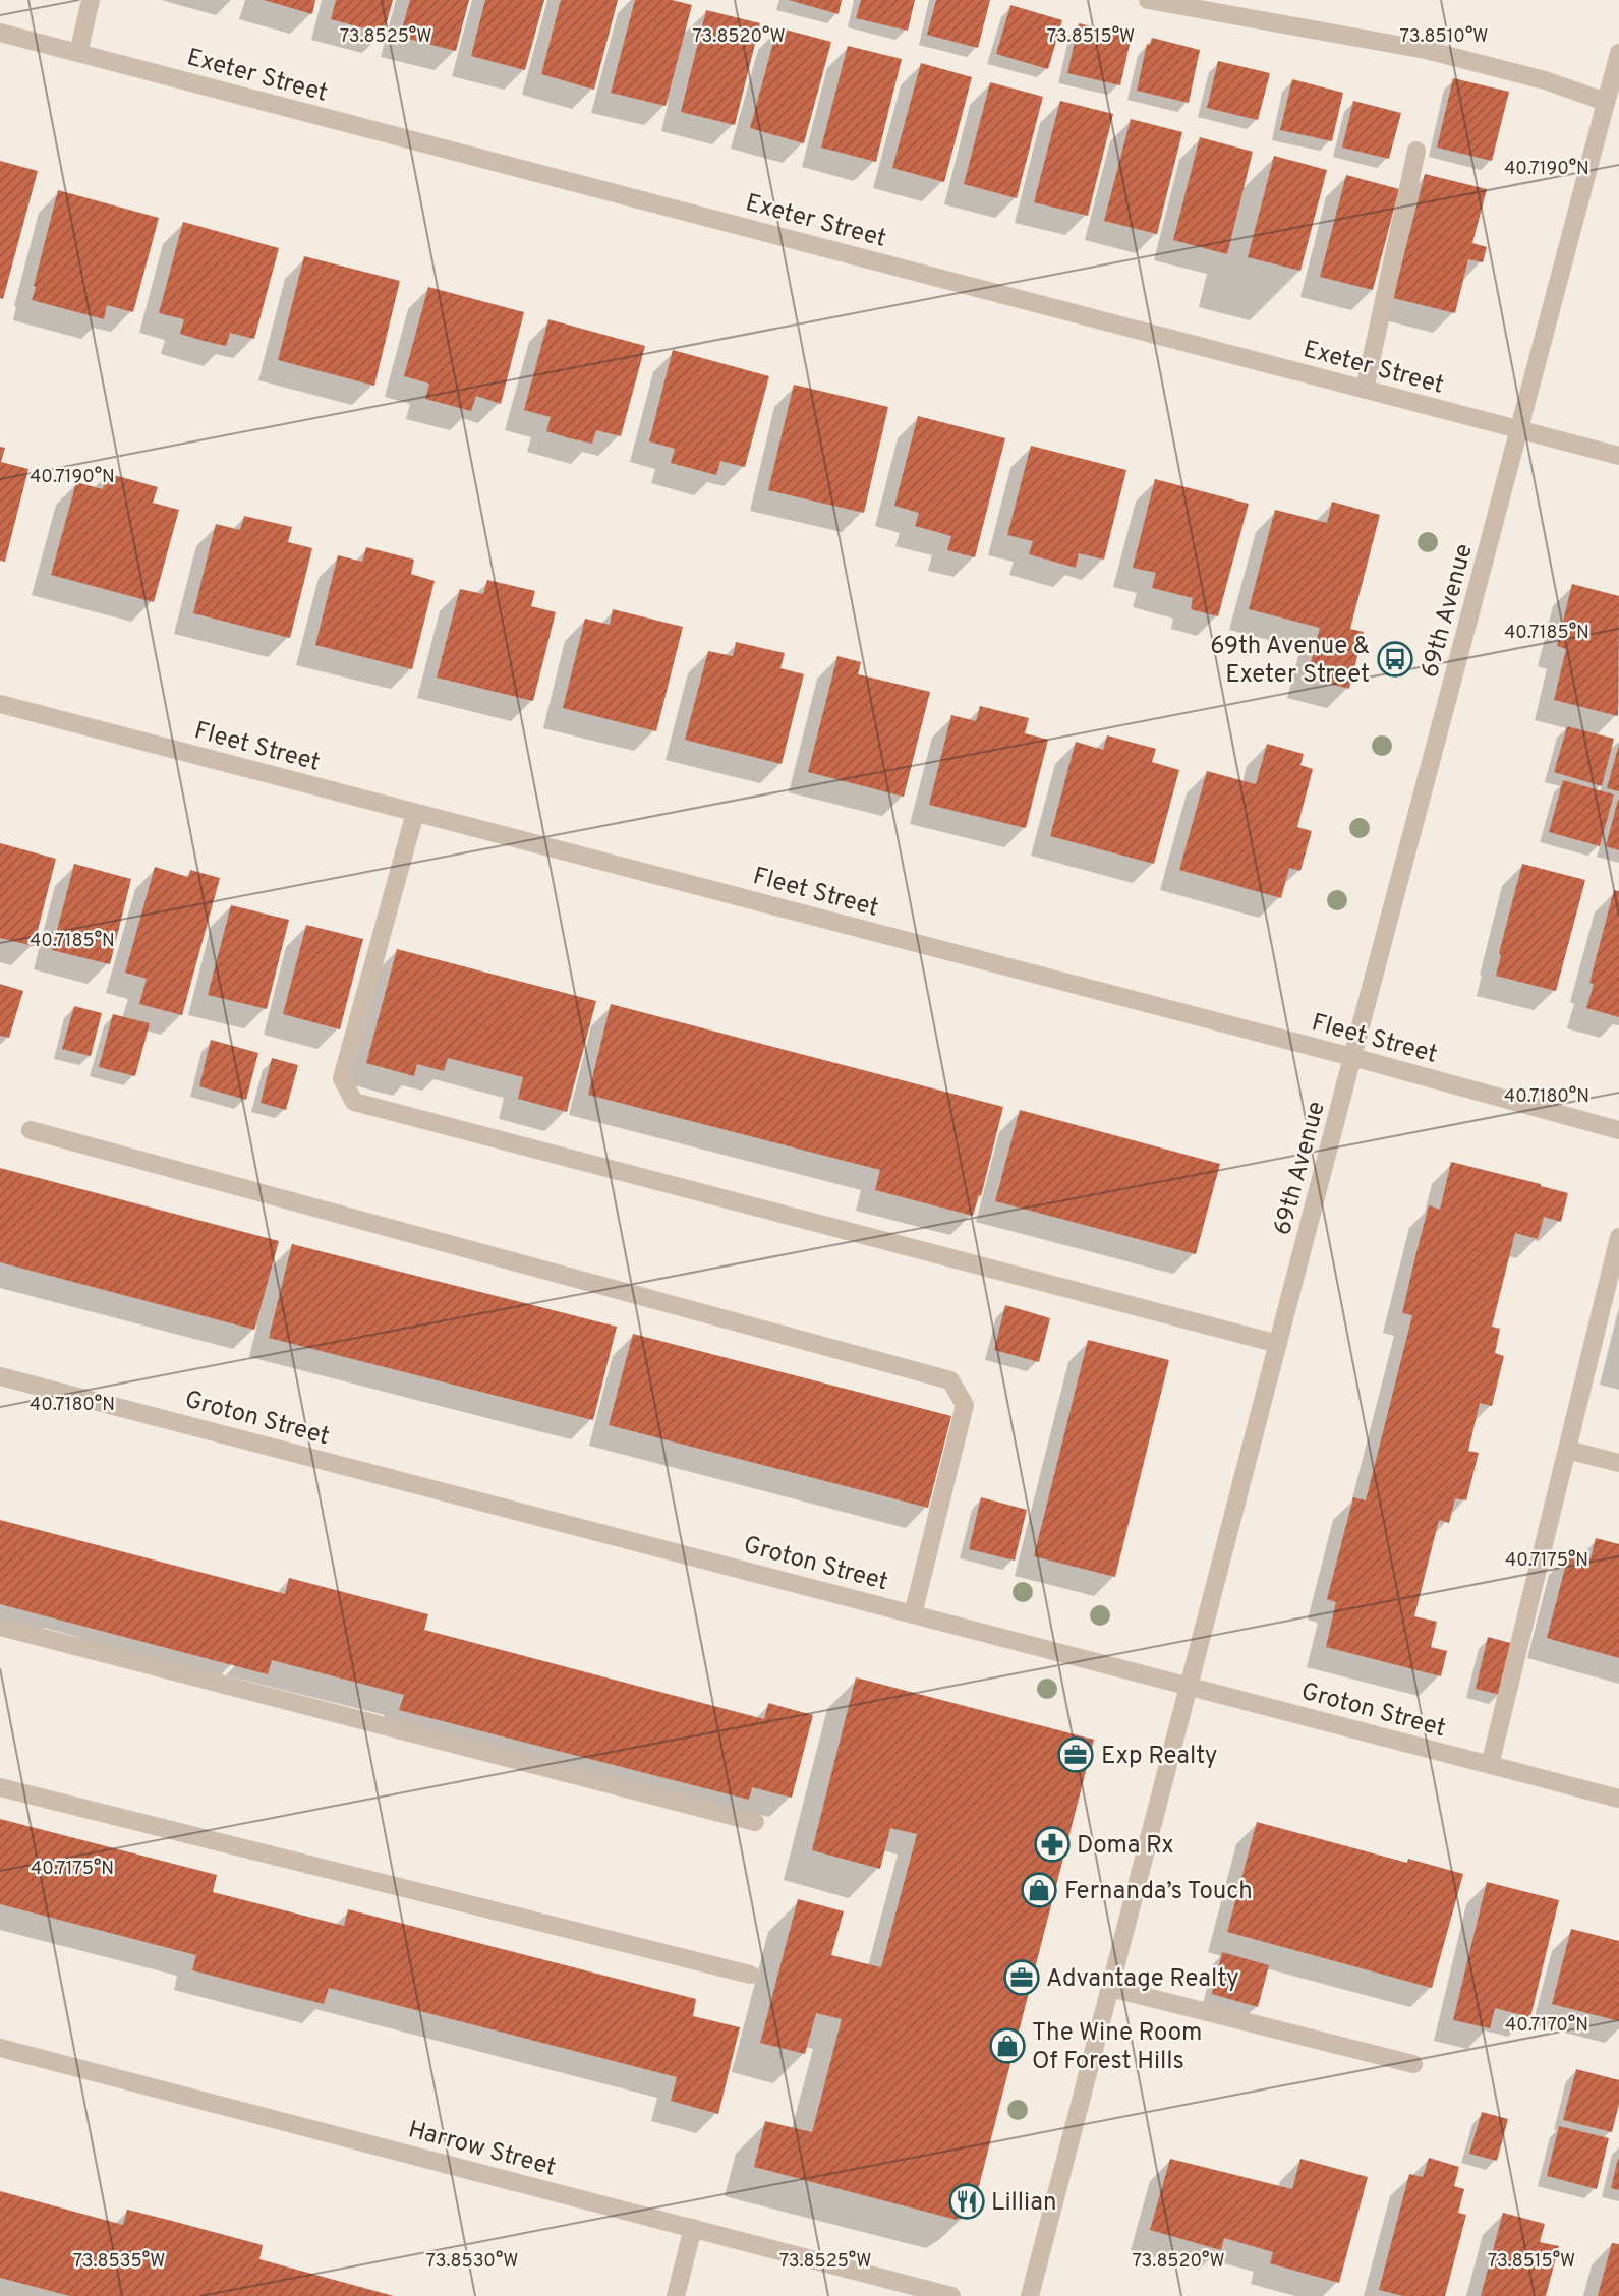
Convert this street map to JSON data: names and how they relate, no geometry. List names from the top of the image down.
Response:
{
  "streets": {
    "street": [
      "Exeter Street",
      "69th Avenue",
      "Fleet Street",
      "Groton Street",
      "Harrow Street"
    ]
  },
  "crossings": [
    ["Exeter Street", "69th Avenue"],
    ["69th Avenue", "Fleet Street"],
    ["69th Avenue", "Groton Street"]
  ],
  "places": {
    "bus stop": ["69th Avenue & Exeter Street"],
    "office": ["Exp Realty", "Advantage Realty"],
    "pharmacy": ["Doma Rx"],
    "shop": ["Fernanda’s Touch", "The Wine Room Of Forest Hills"],
    "restaurant": ["Lillian"]
  },
  "coordinates": [
    "73.8525°W",
    "73.8520°W",
    "73.8515°W",
    "73.8510°W",
    "40.7190°N",
    "40.7185°N",
    "40.7180°N",
    "40.7175°N",
    "40.7170°N",
    "73.8535°W",
    "73.8530°W"
  ]
}
